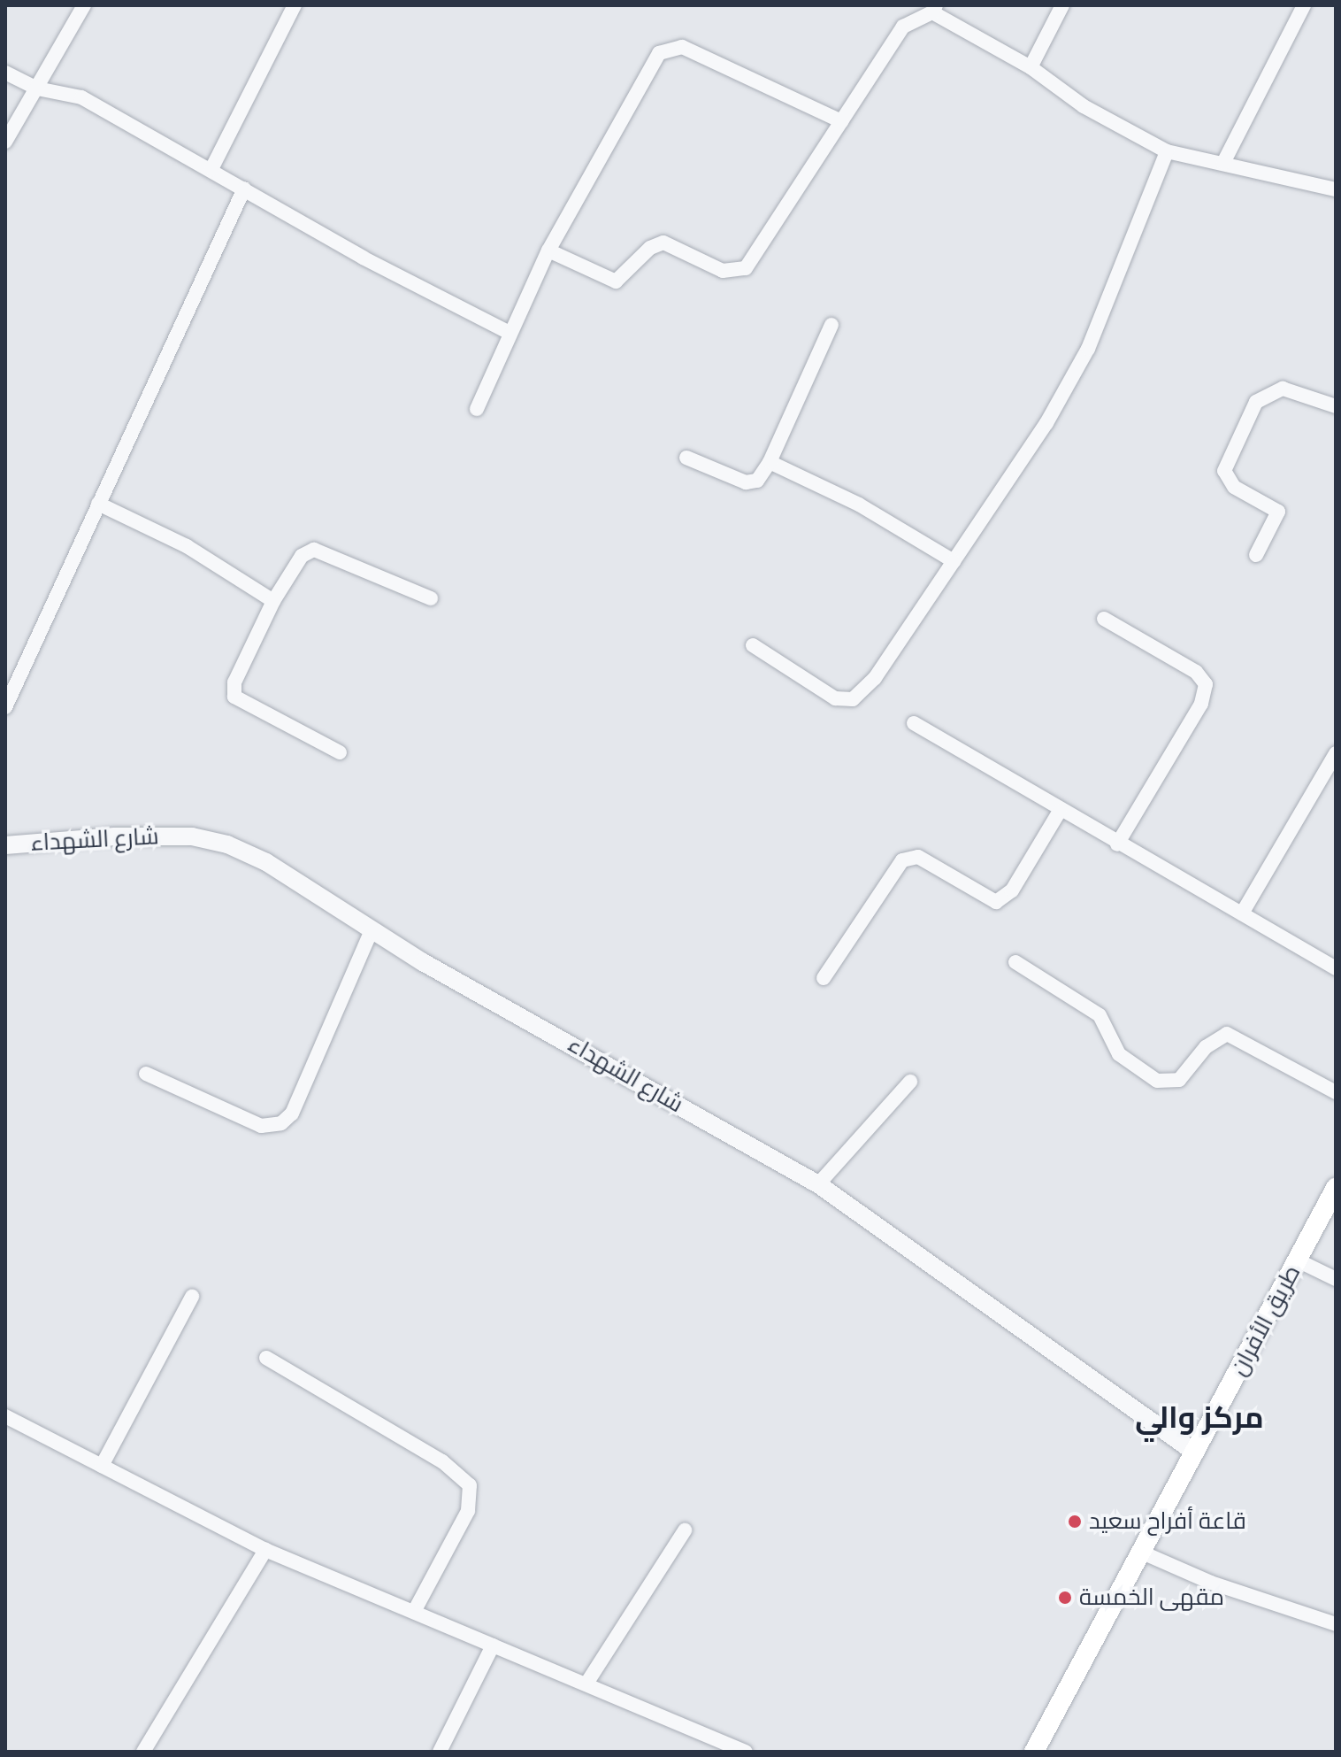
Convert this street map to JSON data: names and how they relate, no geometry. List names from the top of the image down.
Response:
{
  "streets": {
    "main road": ["طريق الأفران"],
    "street": ["شارع الشهداء"]
  },
  "crossings": [
    ["شارع الشهداء", "طريق الأفران"]
  ],
  "districts": ["مركز والي"],
  "places": ["قاعة أفراح سعيد", "مقهى الخمسة"]
}
